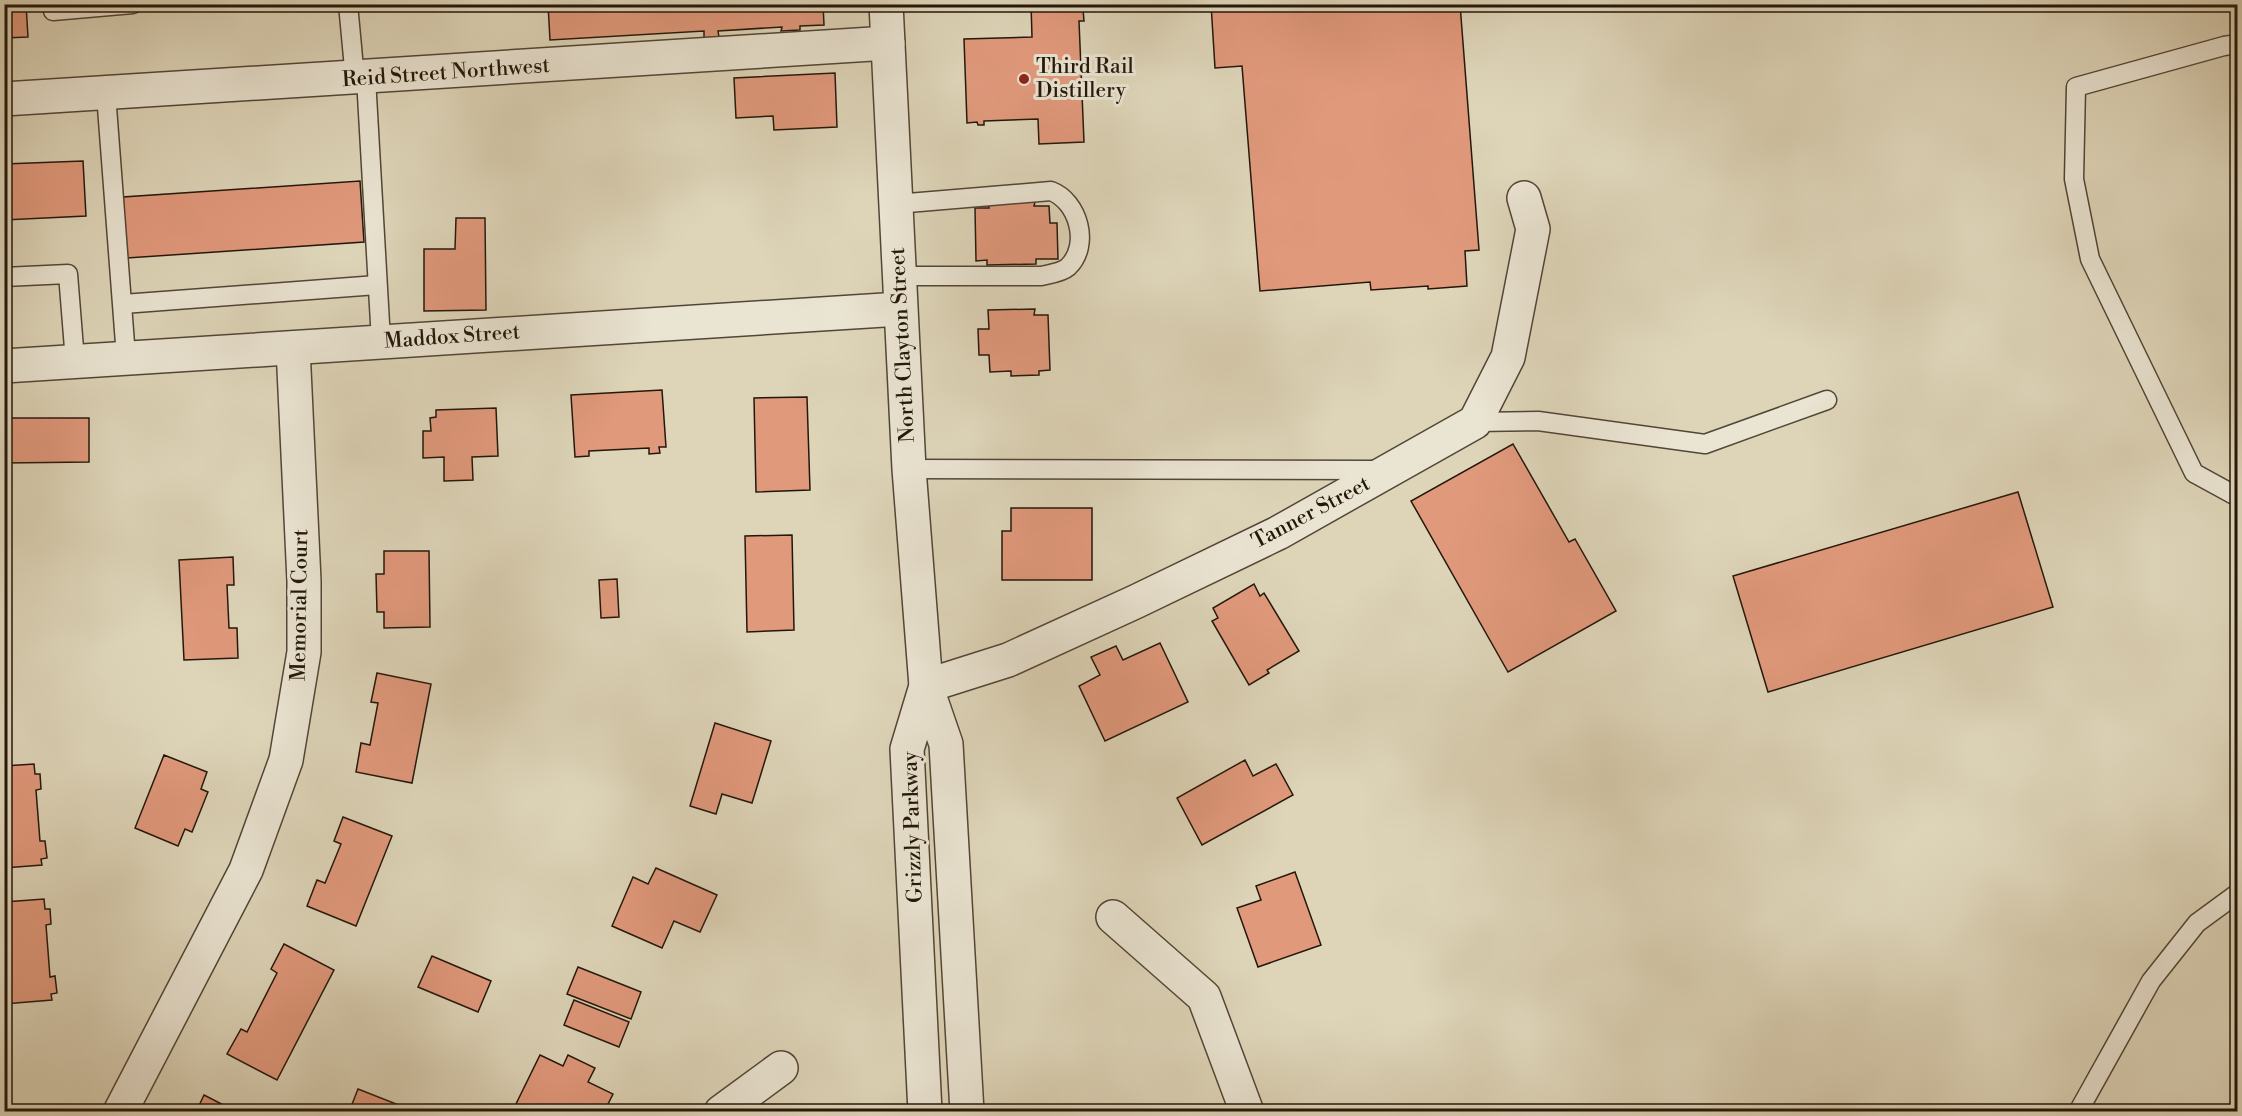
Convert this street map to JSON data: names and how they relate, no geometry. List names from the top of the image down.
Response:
{
  "streets": {
    "street": [
      "Reid Street Northwest",
      "Maddox Street",
      "North Clayton Street",
      "Tanner Street",
      "Memorial Court",
      "Grizzly Parkway"
    ]
  },
  "crossings": [
    ["Reid Street Northwest", "North Clayton Street"],
    ["Maddox Street", "North Clayton Street"],
    ["Maddox Street", "Memorial Court"],
    ["North Clayton Street", "Tanner Street"],
    ["North Clayton Street", "Grizzly Parkway"],
    ["Tanner Street", "Grizzly Parkway"]
  ],
  "places": ["Third Rail Distillery"]
}
